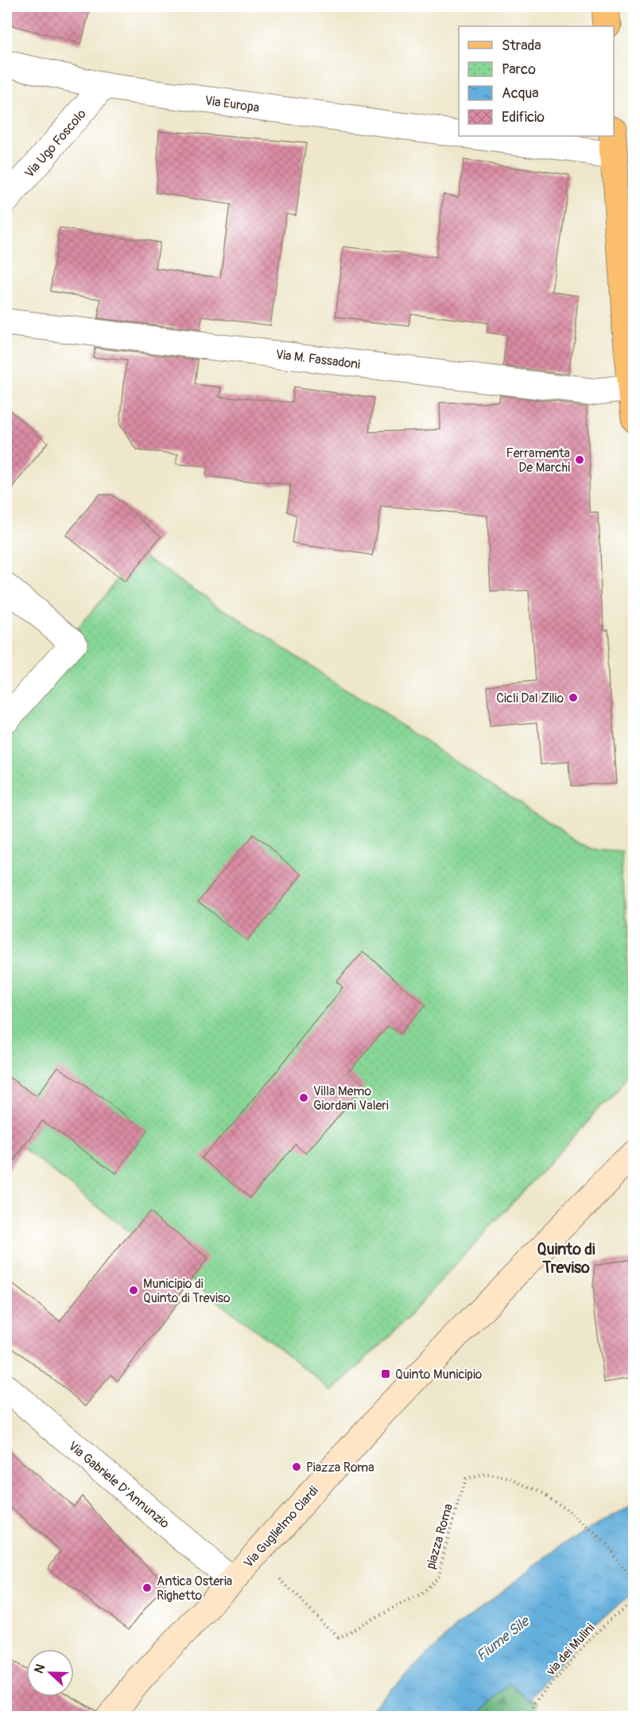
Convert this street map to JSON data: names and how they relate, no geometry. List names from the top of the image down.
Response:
{
  "streets": {
    "main road": ["Via Guglielmo Ciardi"],
    "street": [
      "Via Europa",
      "Via Ugo Foscolo",
      "Via M. Fassadoni",
      "Via Gabriele D'Annunzio"
    ],
    "path": ["piazza Roma", "via dei Mulini"]
  },
  "crossings": [
    ["Via Europa", "Via Ugo Foscolo"],
    ["Via Gabriele D'Annunzio", "Via Guglielmo Ciardi"],
    ["Via Guglielmo Ciardi", "piazza Roma"]
  ],
  "districts": ["Quinto di Treviso"],
  "water": ["Fiume Sile"],
  "places": {
    "other": [
      "Ferramenta De Marchi",
      "Cicli Dal Zilio",
      "Villa Memo Giordani Valeri",
      "Municipio di Quinto di Treviso",
      "Piazza Roma",
      "Antica Osteria Righetto"
    ],
    "transit": ["Quinto Municipio"]
  },
  "legend": [
    "Strada",
    "Parco",
    "Acqua",
    "Edificio"
  ],
  "north": "left"
}
